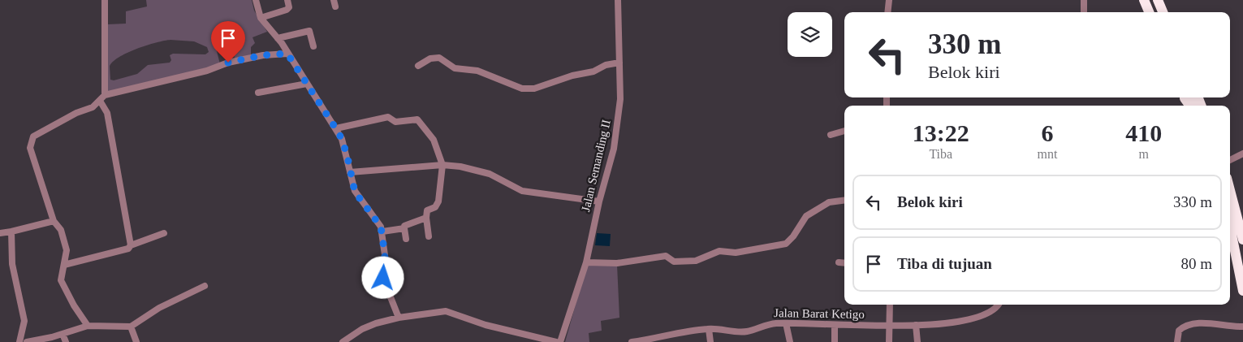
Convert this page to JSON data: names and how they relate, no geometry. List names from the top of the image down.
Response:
{
  "streets": {
    "street": ["Jalan Semanding II", "Jalan Barat Ketigo"]
  },
  "page": {
    "turn": ["330 m", "Belok kiri"],
    "eta": [
      "13:22",
      "Tiba",
      "6",
      "mnt",
      "410",
      "m"
    ],
    "list": [
      {
        "name": "Belok kiri",
        "value": "330 m"
      },
      {
        "name": "Tiba di tujuan",
        "value": "80 m"
      }
    ]
  }
}
